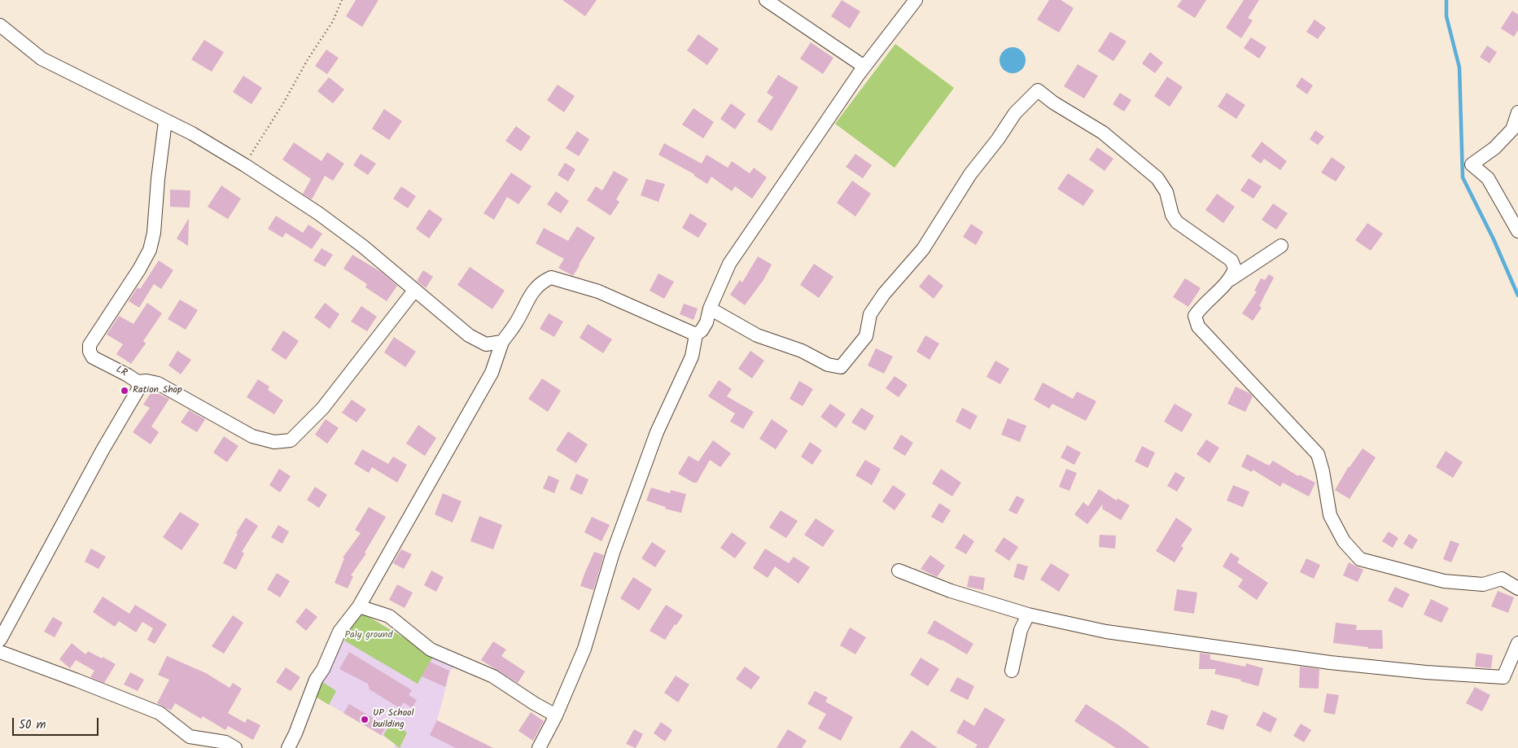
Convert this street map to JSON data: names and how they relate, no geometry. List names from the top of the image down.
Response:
{
  "streets": {
    "street": ["LR"]
  },
  "parks": ["Paly ground"],
  "places": ["Ration Shop", "UP School building"],
  "scale_bar": "50 m"
}
